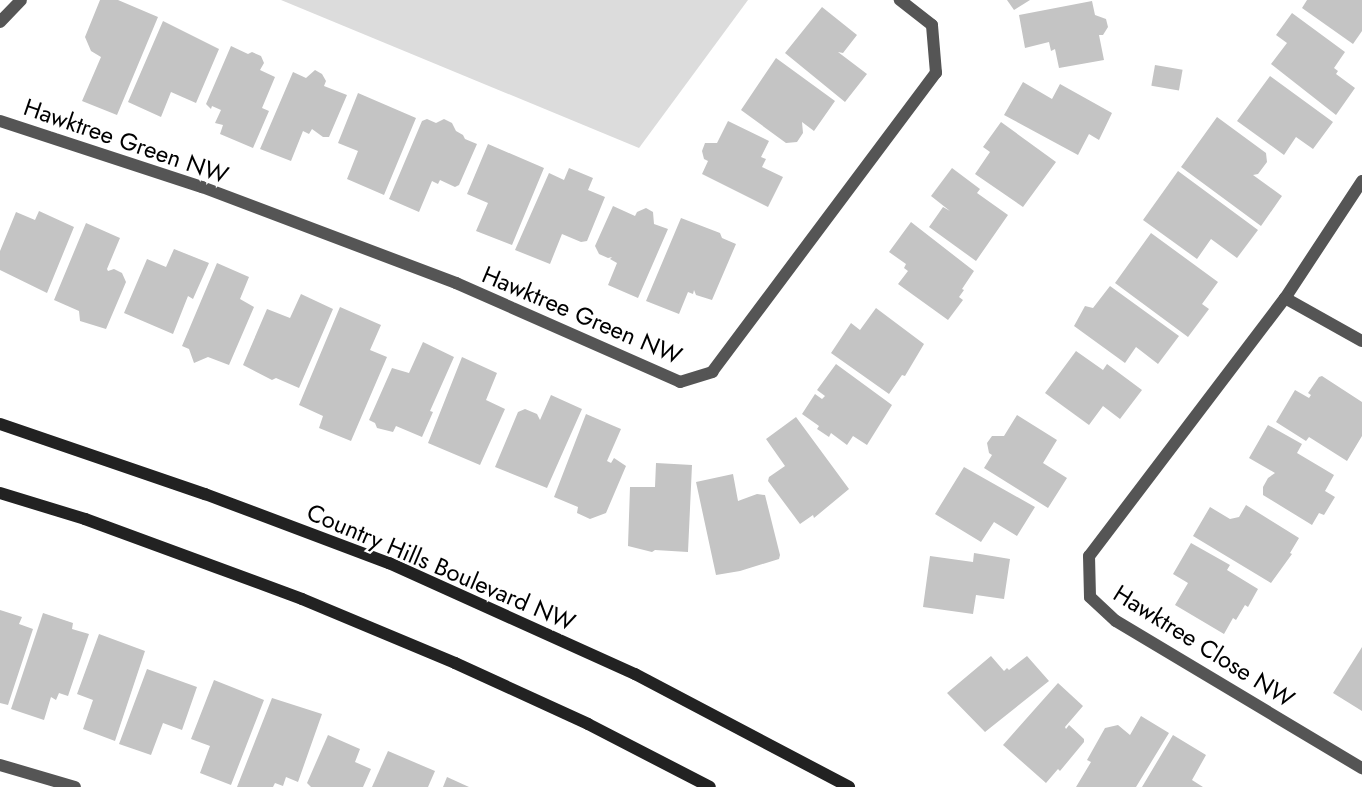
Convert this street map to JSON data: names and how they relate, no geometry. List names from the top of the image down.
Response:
{
  "streets": {
    "main road": ["Country Hills Boulevard NW"],
    "street": ["Hawktree Green NW", "Hawktree Close NW"]
  }
}
